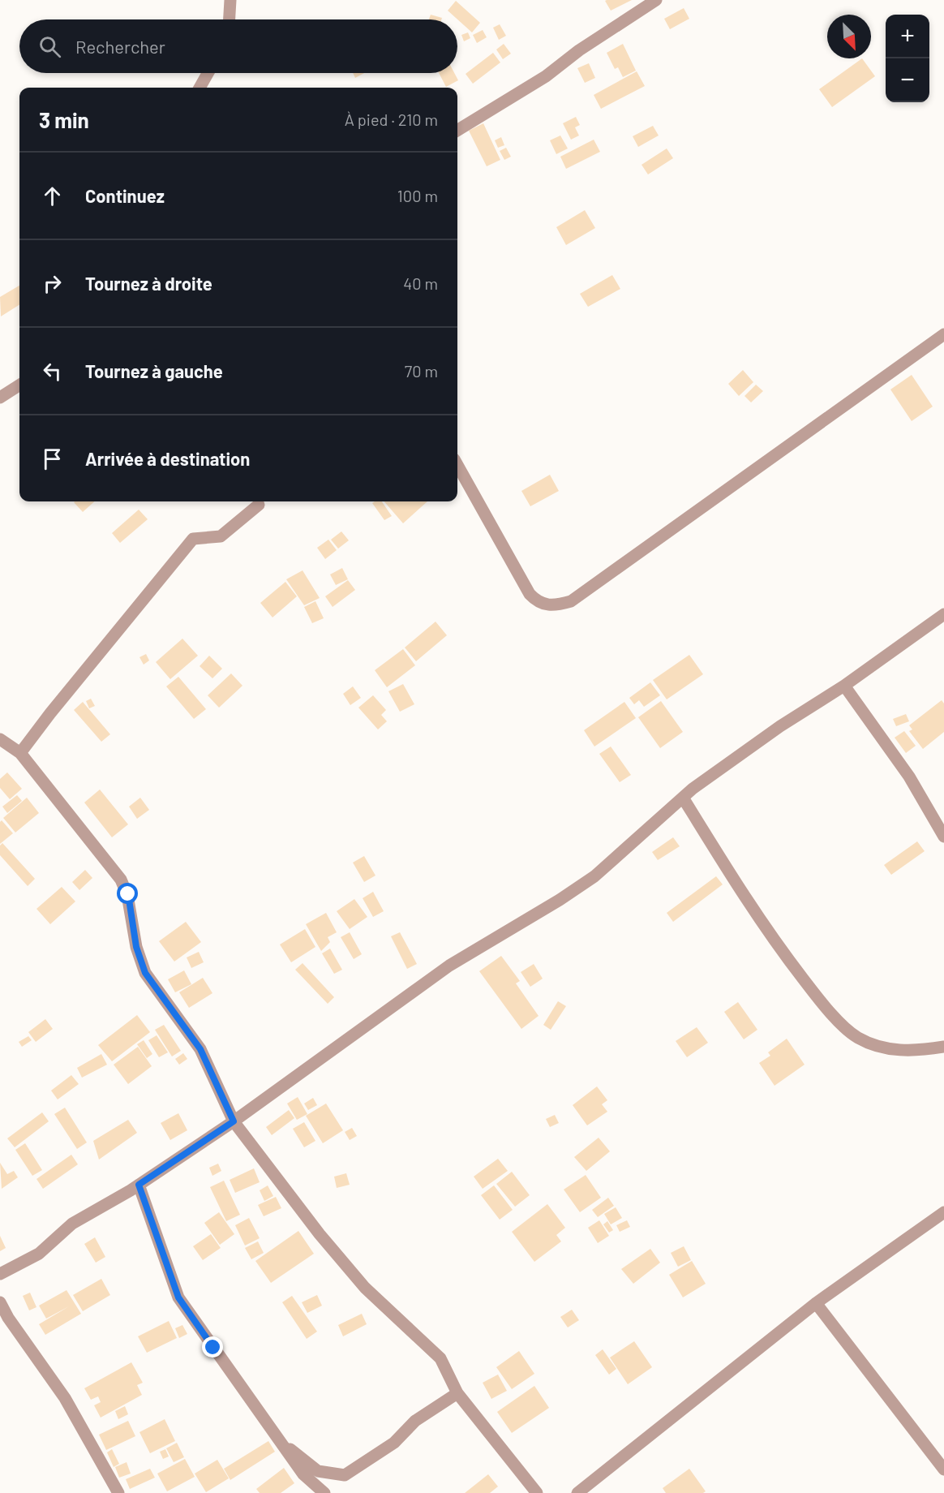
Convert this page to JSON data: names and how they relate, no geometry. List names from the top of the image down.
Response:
{
  "north": "bottom right",
  "page": {
    "map_buttons": ["+", "−"],
    "search": "Rechercher",
    "heading": ["3 min", "À pied · 210 m"],
    "list": [
      ["Continuez", "100 m"],
      ["Tournez à droite", "40 m"],
      ["Tournez à gauche", "70 m"],
      "Arrivée à destination"
    ]
  }
}
